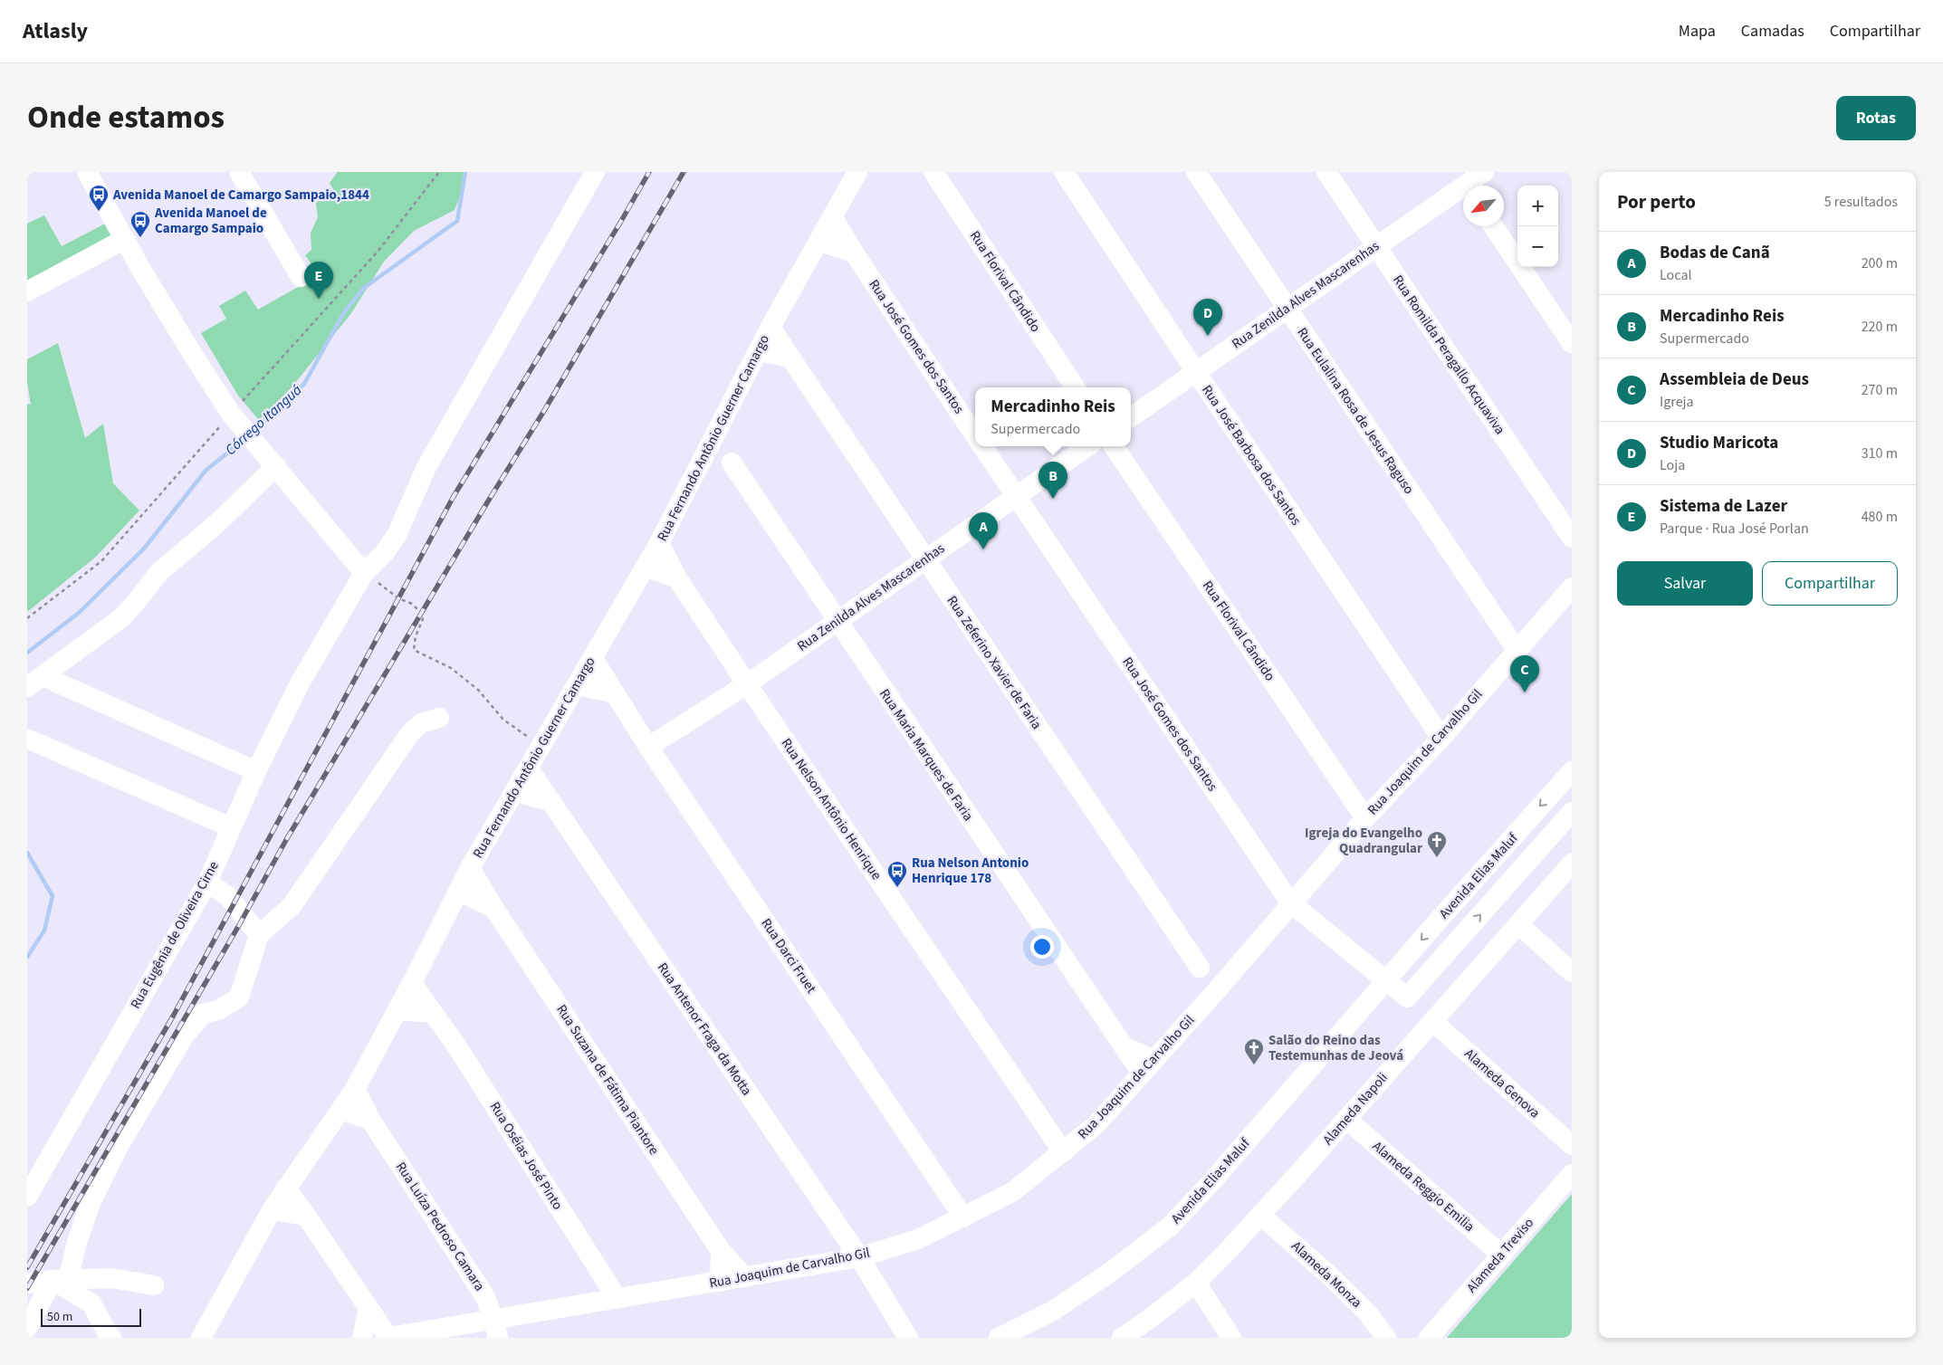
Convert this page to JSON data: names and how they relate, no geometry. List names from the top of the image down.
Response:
{
  "streets": {
    "street": [
      "Rua Florival Cândido",
      "Rua Zenilda Alves Mascarenhas",
      "Rua José Gomes dos Santos",
      "Rua Romilda Peragallo Acquaviva",
      "Rua Eulalina Rosa de Jesus Raguso",
      "Rua Fernando Antônio Guerner Camargo",
      "Rua José Barbosa dos Santos",
      "Rua Zeferino Xavier de Faria",
      "Rua Joaquim de Carvalho Gil",
      "Rua Maria Marques de Faria",
      "Rua Nelson Antônio Henrique",
      "Avenida Elias Maluf",
      "Rua Eugênia de Oliveira Cirne",
      "Rua Darci Fruet",
      "Rua Antenor Fraga da Motta",
      "Rua Suzana de Fátima Piantore",
      "Alameda Genova",
      "Alameda Napoli",
      "Rua Oséias José Pinto",
      "Alameda Reggio Emilia",
      "Rua Luíza Pedroso Camara",
      "Alameda Treviso",
      "Alameda Monza"
    ]
  },
  "crossings": [
    ["Rua Florival Cândido", "Rua Joaquim de Carvalho Gil"],
    ["Rua Zenilda Alves Mascarenhas", "Rua José Gomes dos Santos"],
    ["Rua Zenilda Alves Mascarenhas", "Rua Romilda Peragallo Acquaviva"],
    ["Rua Zenilda Alves Mascarenhas", "Rua Eulalina Rosa de Jesus Raguso"],
    ["Rua Zenilda Alves Mascarenhas", "Rua José Barbosa dos Santos"],
    ["Rua Zenilda Alves Mascarenhas", "Rua Zeferino Xavier de Faria"],
    ["Rua Zenilda Alves Mascarenhas", "Rua Maria Marques de Faria"],
    ["Rua Zenilda Alves Mascarenhas", "Rua Nelson Antônio Henrique"],
    ["Rua Zenilda Alves Mascarenhas", "Rua Darci Fruet"],
    ["Rua José Gomes dos Santos", "Rua Fernando Antônio Guerner Camargo"],
    ["Rua José Gomes dos Santos", "Rua Joaquim de Carvalho Gil"],
    ["Rua José Gomes dos Santos", "Avenida Elias Maluf"],
    ["Rua Eulalina Rosa de Jesus Raguso", "Rua Joaquim de Carvalho Gil"],
    ["Rua Fernando Antônio Guerner Camargo", "Rua Zeferino Xavier de Faria"],
    ["Rua Fernando Antônio Guerner Camargo", "Rua Maria Marques de Faria"],
    ["Rua Fernando Antônio Guerner Camargo", "Rua Nelson Antônio Henrique"],
    ["Rua Fernando Antônio Guerner Camargo", "Rua Darci Fruet"],
    ["Rua Fernando Antônio Guerner Camargo", "Rua Antenor Fraga da Motta"],
    ["Rua Fernando Antônio Guerner Camargo", "Rua Suzana de Fátima Piantore"],
    ["Rua Fernando Antônio Guerner Camargo", "Rua Oséias José Pinto"],
    ["Rua Fernando Antônio Guerner Camargo", "Rua Luíza Pedroso Camara"],
    ["Rua José Barbosa dos Santos", "Rua Joaquim de Carvalho Gil"],
    ["Rua Zeferino Xavier de Faria", "Rua Joaquim de Carvalho Gil"],
    ["Rua Joaquim de Carvalho Gil", "Rua Maria Marques de Faria"],
    ["Rua Joaquim de Carvalho Gil", "Rua Nelson Antônio Henrique"],
    ["Rua Joaquim de Carvalho Gil", "Rua Darci Fruet"],
    ["Rua Joaquim de Carvalho Gil", "Rua Antenor Fraga da Motta"],
    ["Rua Joaquim de Carvalho Gil", "Rua Suzana de Fátima Piantore"],
    ["Rua Joaquim de Carvalho Gil", "Rua Oséias José Pinto"],
    ["Rua Joaquim de Carvalho Gil", "Rua Luíza Pedroso Camara"],
    ["Alameda Genova", "Alameda Napoli"],
    ["Alameda Napoli", "Alameda Reggio Emilia"],
    ["Alameda Napoli", "Alameda Monza"],
    ["Alameda Reggio Emilia", "Alameda Treviso"]
  ],
  "water": ["Córrego Itanguá"],
  "places": {
    "bus stop": ["Avenida Manoel de Camargo Sampaio,1844", "Avenida Manoel de Camargo Sampaio", "Rua Nelson Antonio Henrique 178"],
    "church": ["Igreja do Evangelho Quadrangular", "Salão do Reino das Testemunhas de Jeová"]
  },
  "scale_bar": "50 m",
  "north": "bottom left",
  "page": {
    "header": "Atlasly",
    "nav": ["Mapa", "Camadas", "Compartilhar"],
    "title": "Onde estamos",
    "buttons": [
      "Rotas",
      ["Salvar", "Compartilhar"]
    ],
    "heading": ["Por perto", "5 resultados"],
    "map_buttons": ["+", "−"],
    "list": [
      {
        "mark": "A",
        "name": "Bodas de Canã",
        "note": "Local",
        "value": "200 m"
      },
      {
        "mark": "B",
        "name": "Mercadinho Reis",
        "note": "Supermercado",
        "value": "220 m"
      },
      {
        "mark": "C",
        "name": "Assembleia de Deus",
        "note": "Igreja",
        "value": "270 m"
      },
      {
        "mark": "D",
        "name": "Studio Maricota",
        "note": "Loja",
        "value": "310 m"
      },
      {
        "mark": "E",
        "name": "Sistema de Lazer",
        "note": "Parque · Rua José Porlan",
        "value": "480 m"
      }
    ],
    "pins": [
      "E",
      "D",
      "B",
      "A",
      "C"
    ],
    "popup": ["Mercadinho Reis", "Supermercado"],
    "scale": "50 m"
  }
}
